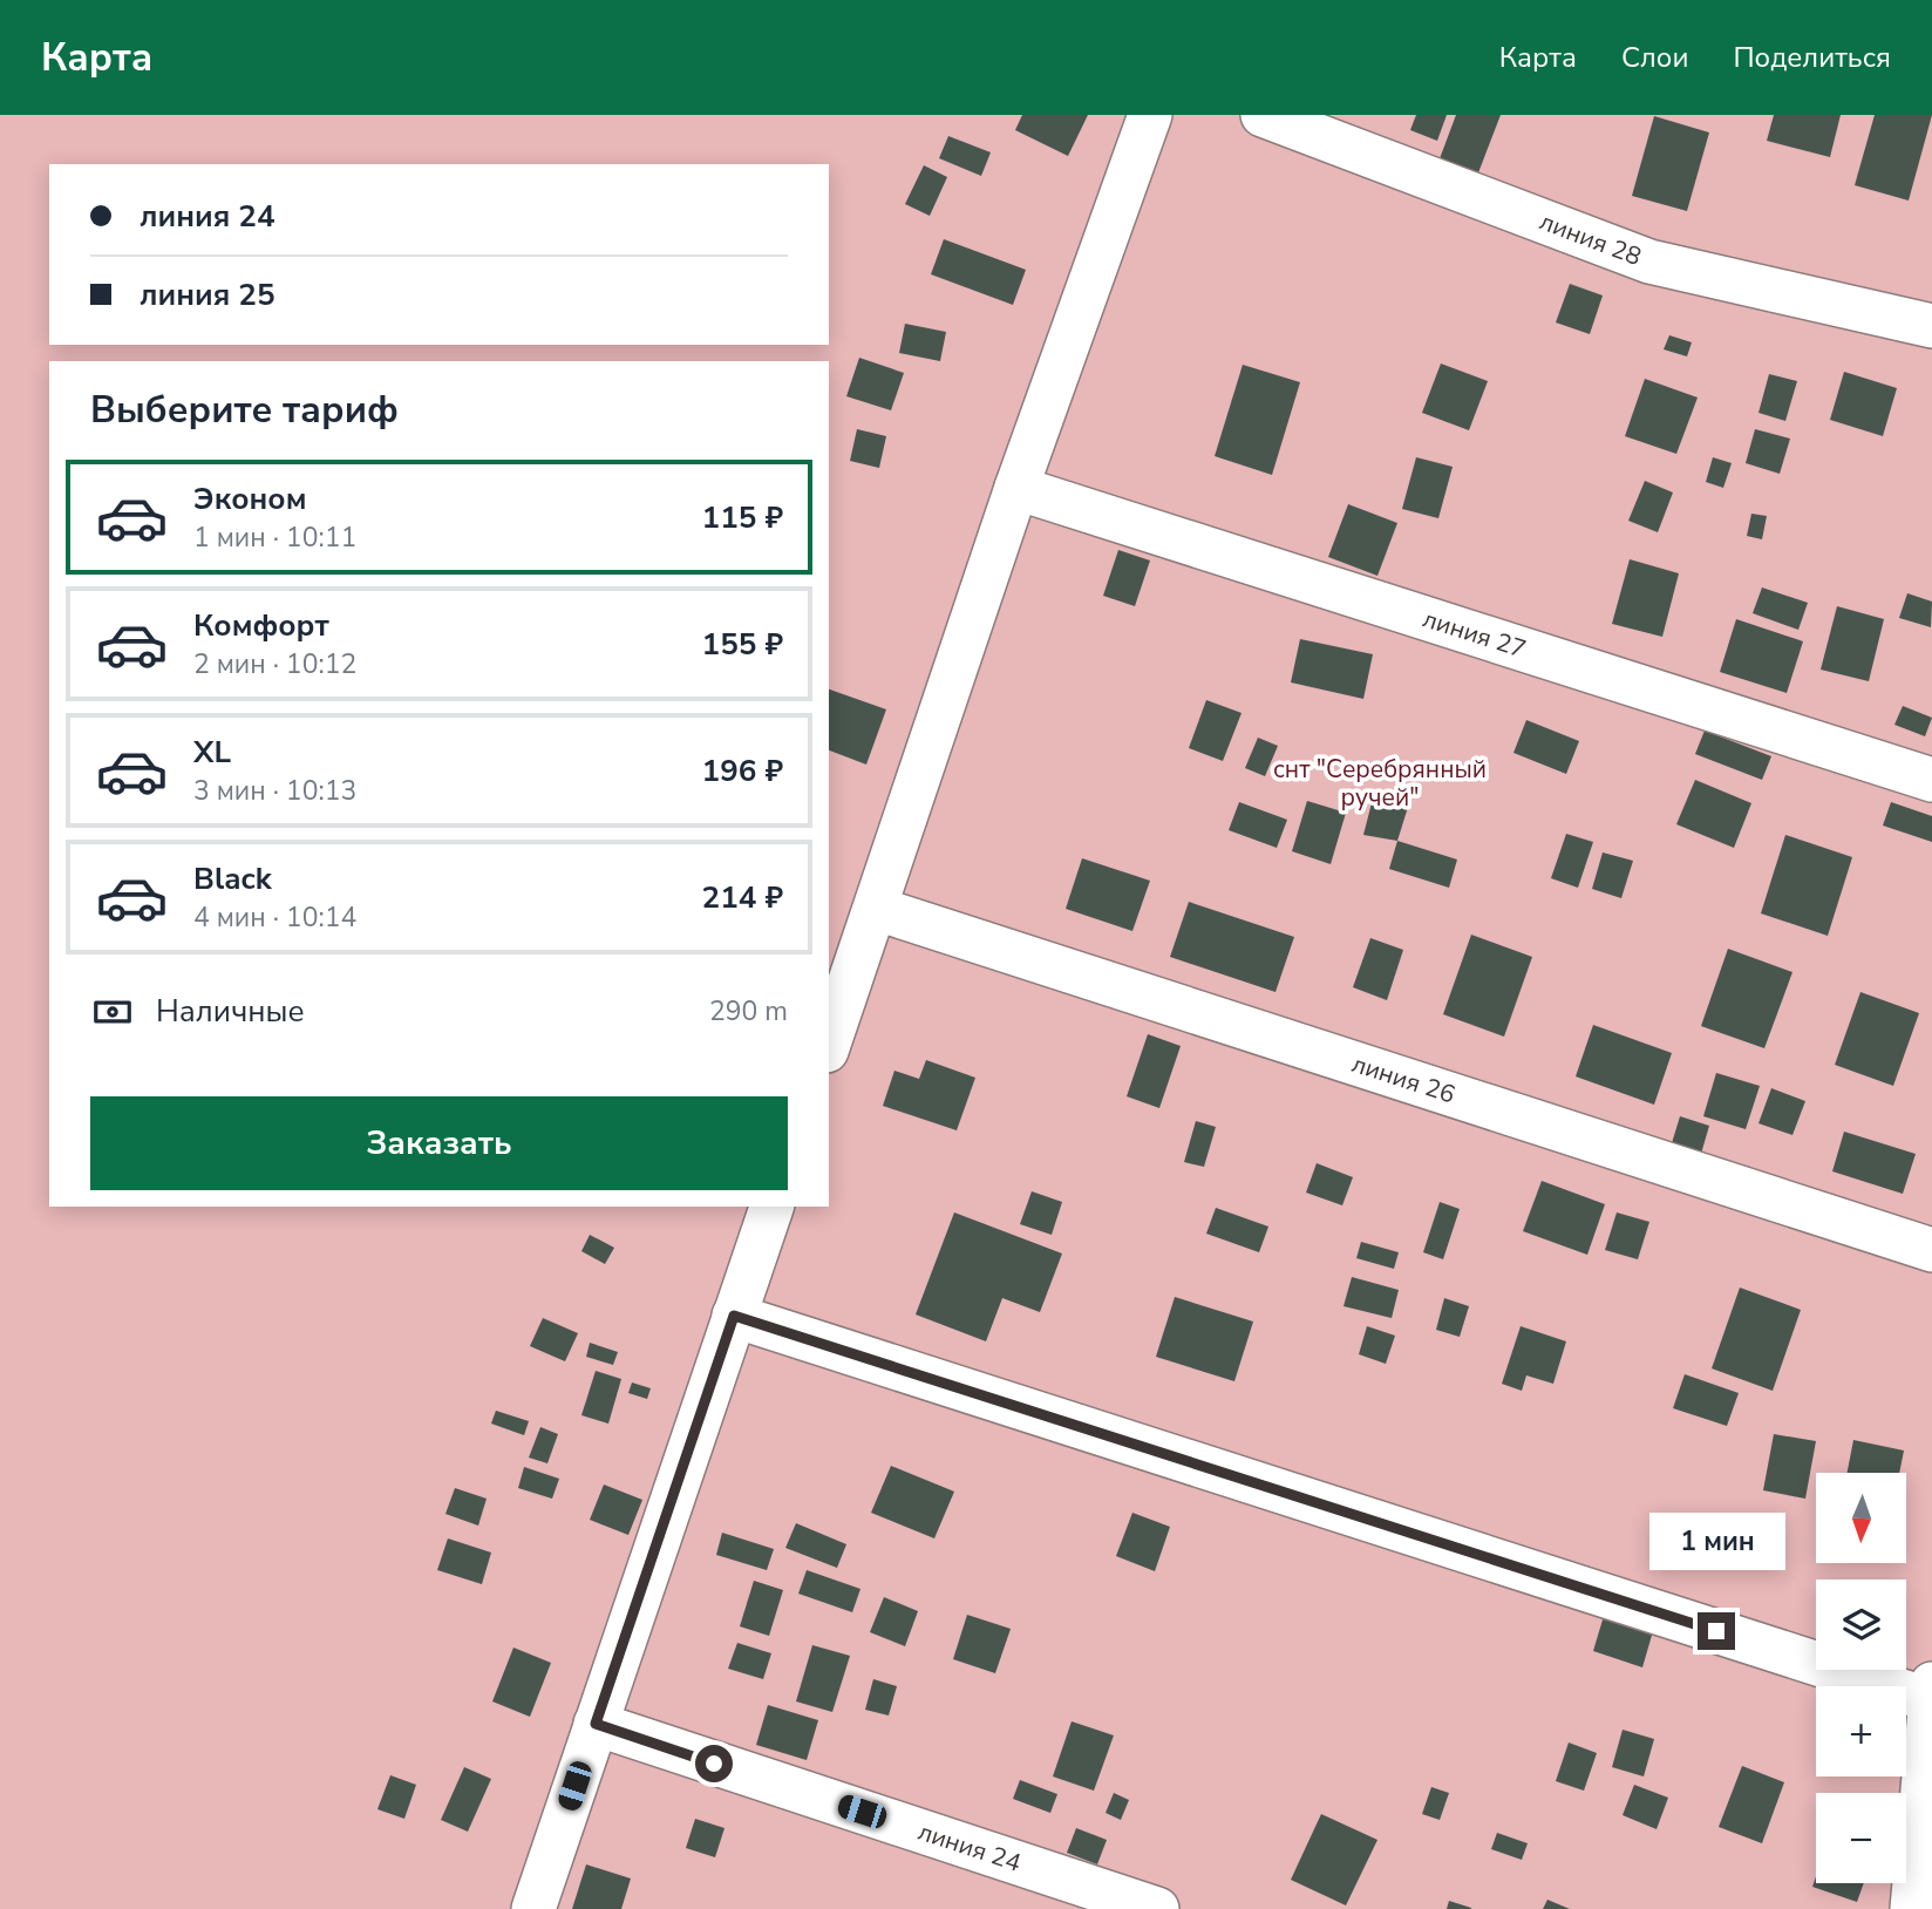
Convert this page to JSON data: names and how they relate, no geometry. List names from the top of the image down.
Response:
{
  "streets": {
    "street": [
      "линия 28",
      "линия 27",
      "линия 26",
      "линия 24"
    ]
  },
  "parks": ["снт \"Серебрянный ручей\""],
  "north": "bottom",
  "page": {
    "header": "Карта",
    "nav": ["Карта", "Слои", "Поделиться"],
    "banner": ["линия 24", "линия 25"],
    "heading": "Выберите тариф",
    "list": [
      {
        "name": "Эконом",
        "note": "1 мин · 10:11",
        "value": "115 ₽"
      },
      {
        "name": "Комфорт",
        "note": "2 мин · 10:12",
        "value": "155 ₽"
      },
      {
        "name": "XL",
        "note": "3 мин · 10:13",
        "value": "196 ₽"
      },
      {
        "name": "Black",
        "note": "4 мин · 10:14",
        "value": "214 ₽"
      }
    ],
    "pay": ["Наличные", "290 m"],
    "buttons": "Заказать",
    "map_buttons": ["+", "−"],
    "bubble": "1 мин"
  }
}
